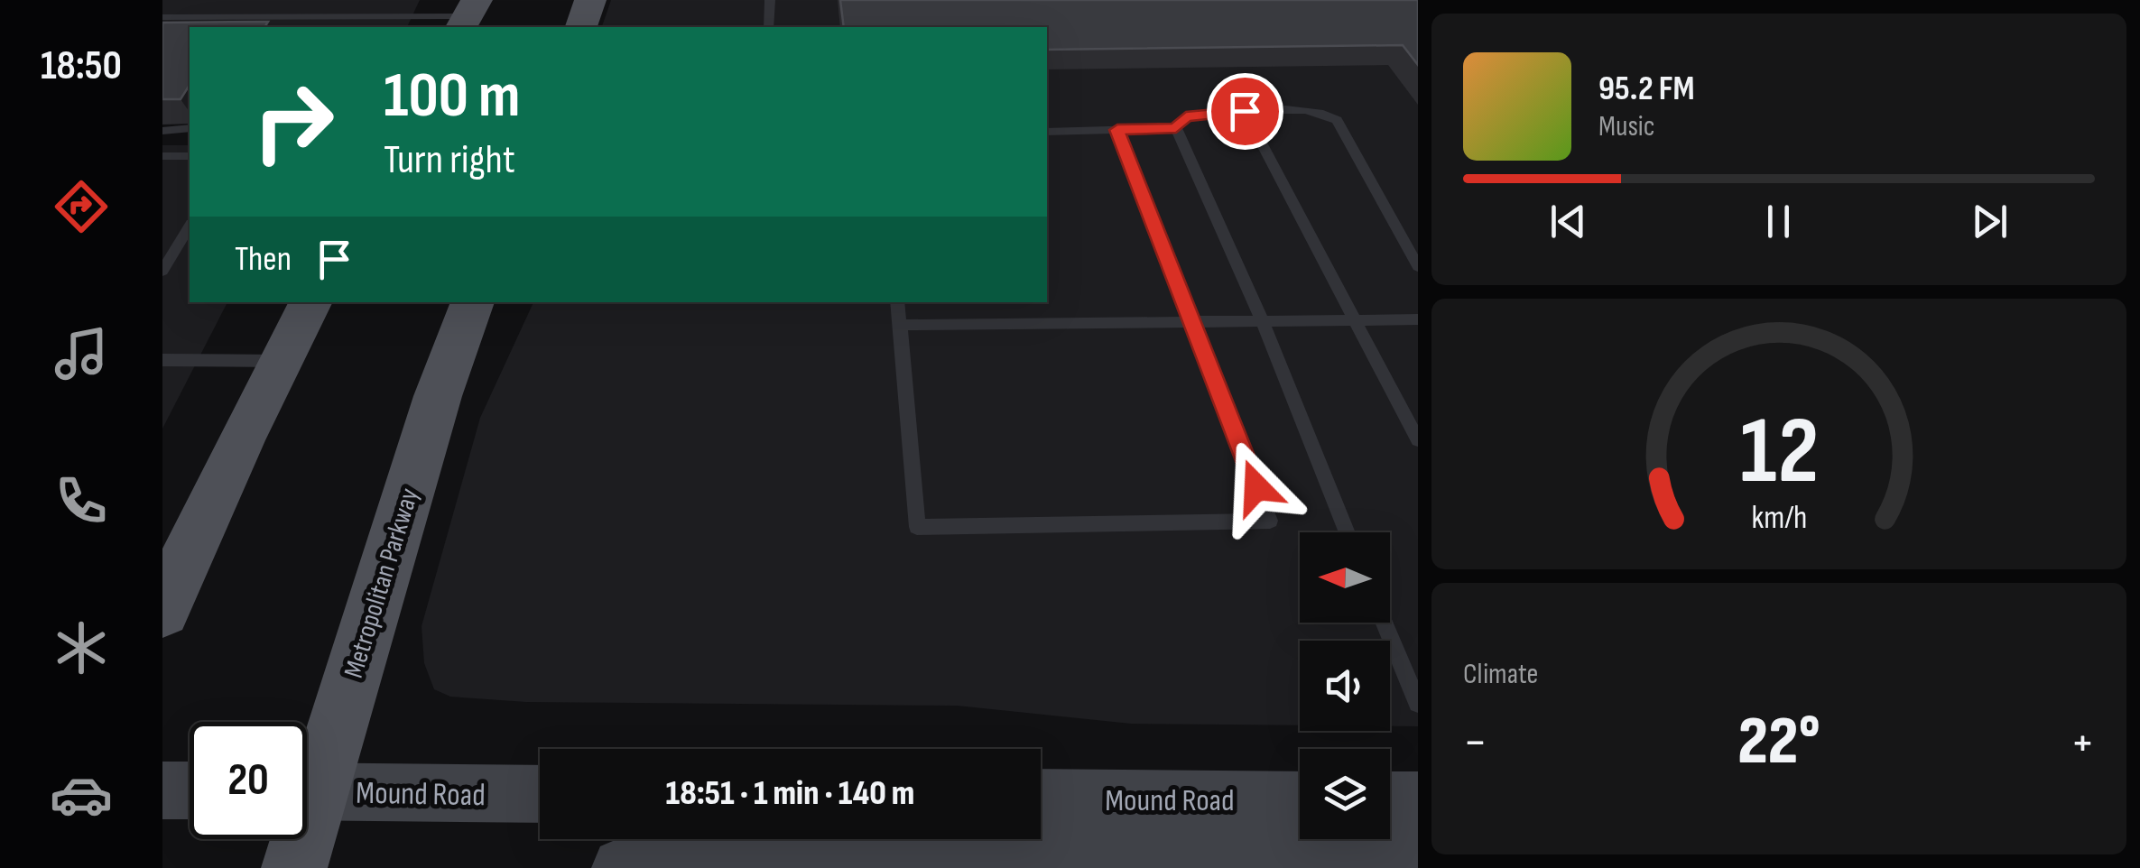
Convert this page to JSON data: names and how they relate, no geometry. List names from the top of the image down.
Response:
{
  "streets": {
    "main road": ["Metropolitan Parkway", "Mound Road"]
  },
  "north": "left",
  "page": {
    "tabs": "18:50",
    "turn": ["100 m", "Turn right"],
    "song": ["95.2 FM", "Music"],
    "then": "Then",
    "tile": "Climate",
    "heat": ["−", "22°", "+"],
    "limit": "20",
    "trip": "18:51 · 1 min · 140 m",
    "gauge": ["12", "km/h"]
  }
}
